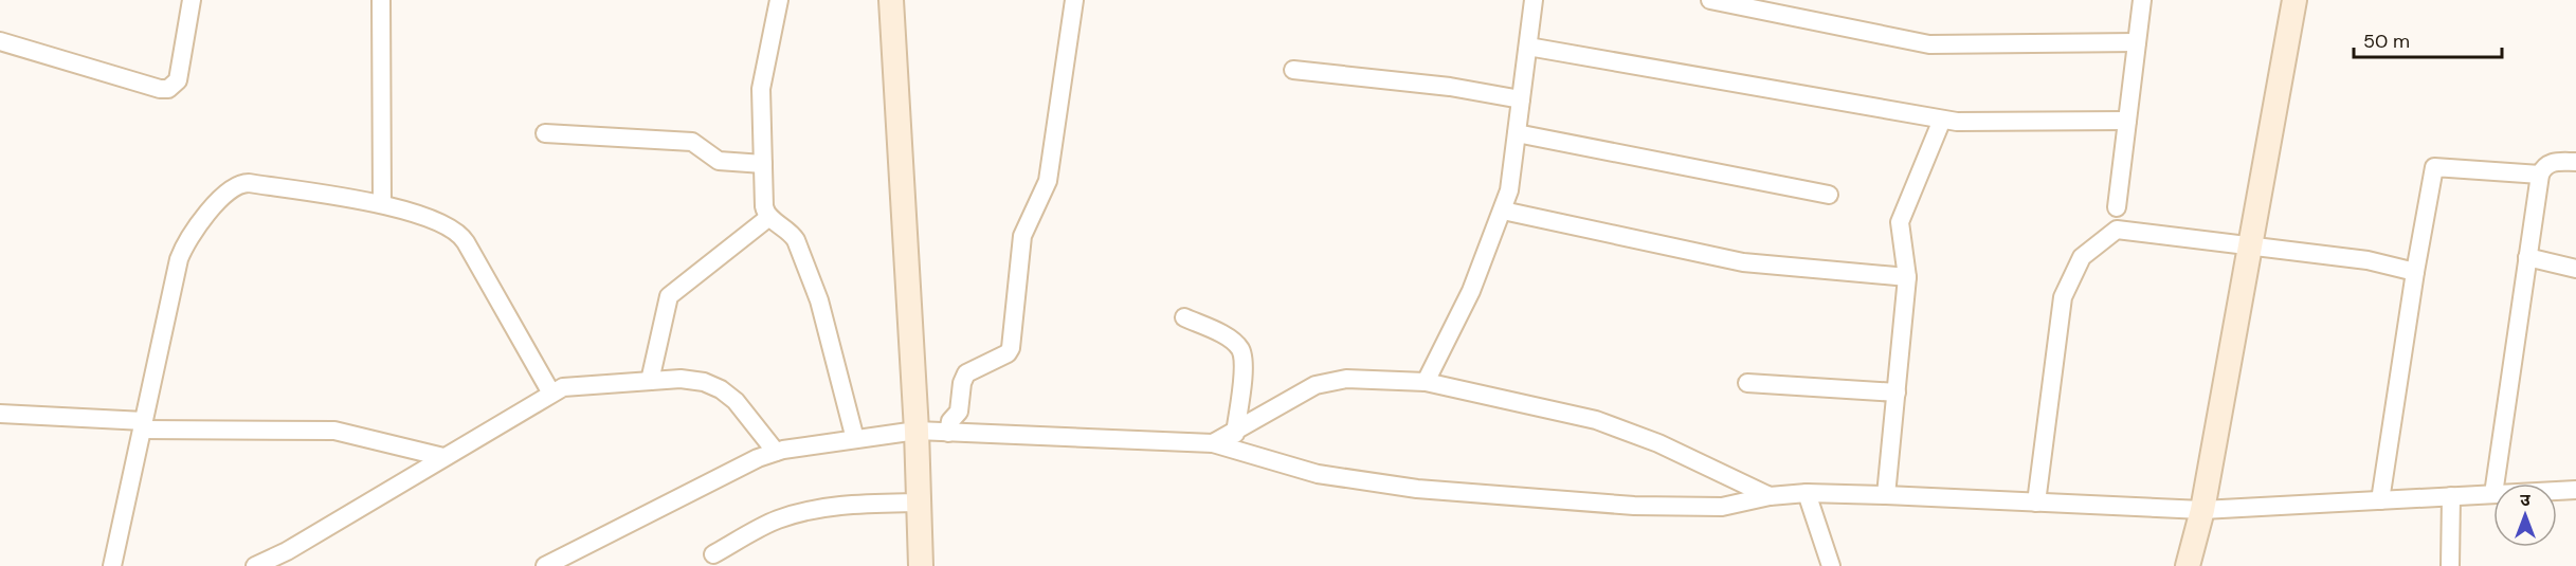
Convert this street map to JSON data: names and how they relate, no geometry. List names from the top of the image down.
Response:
{
  "scale_bar": "50 m",
  "north": "top"
}
